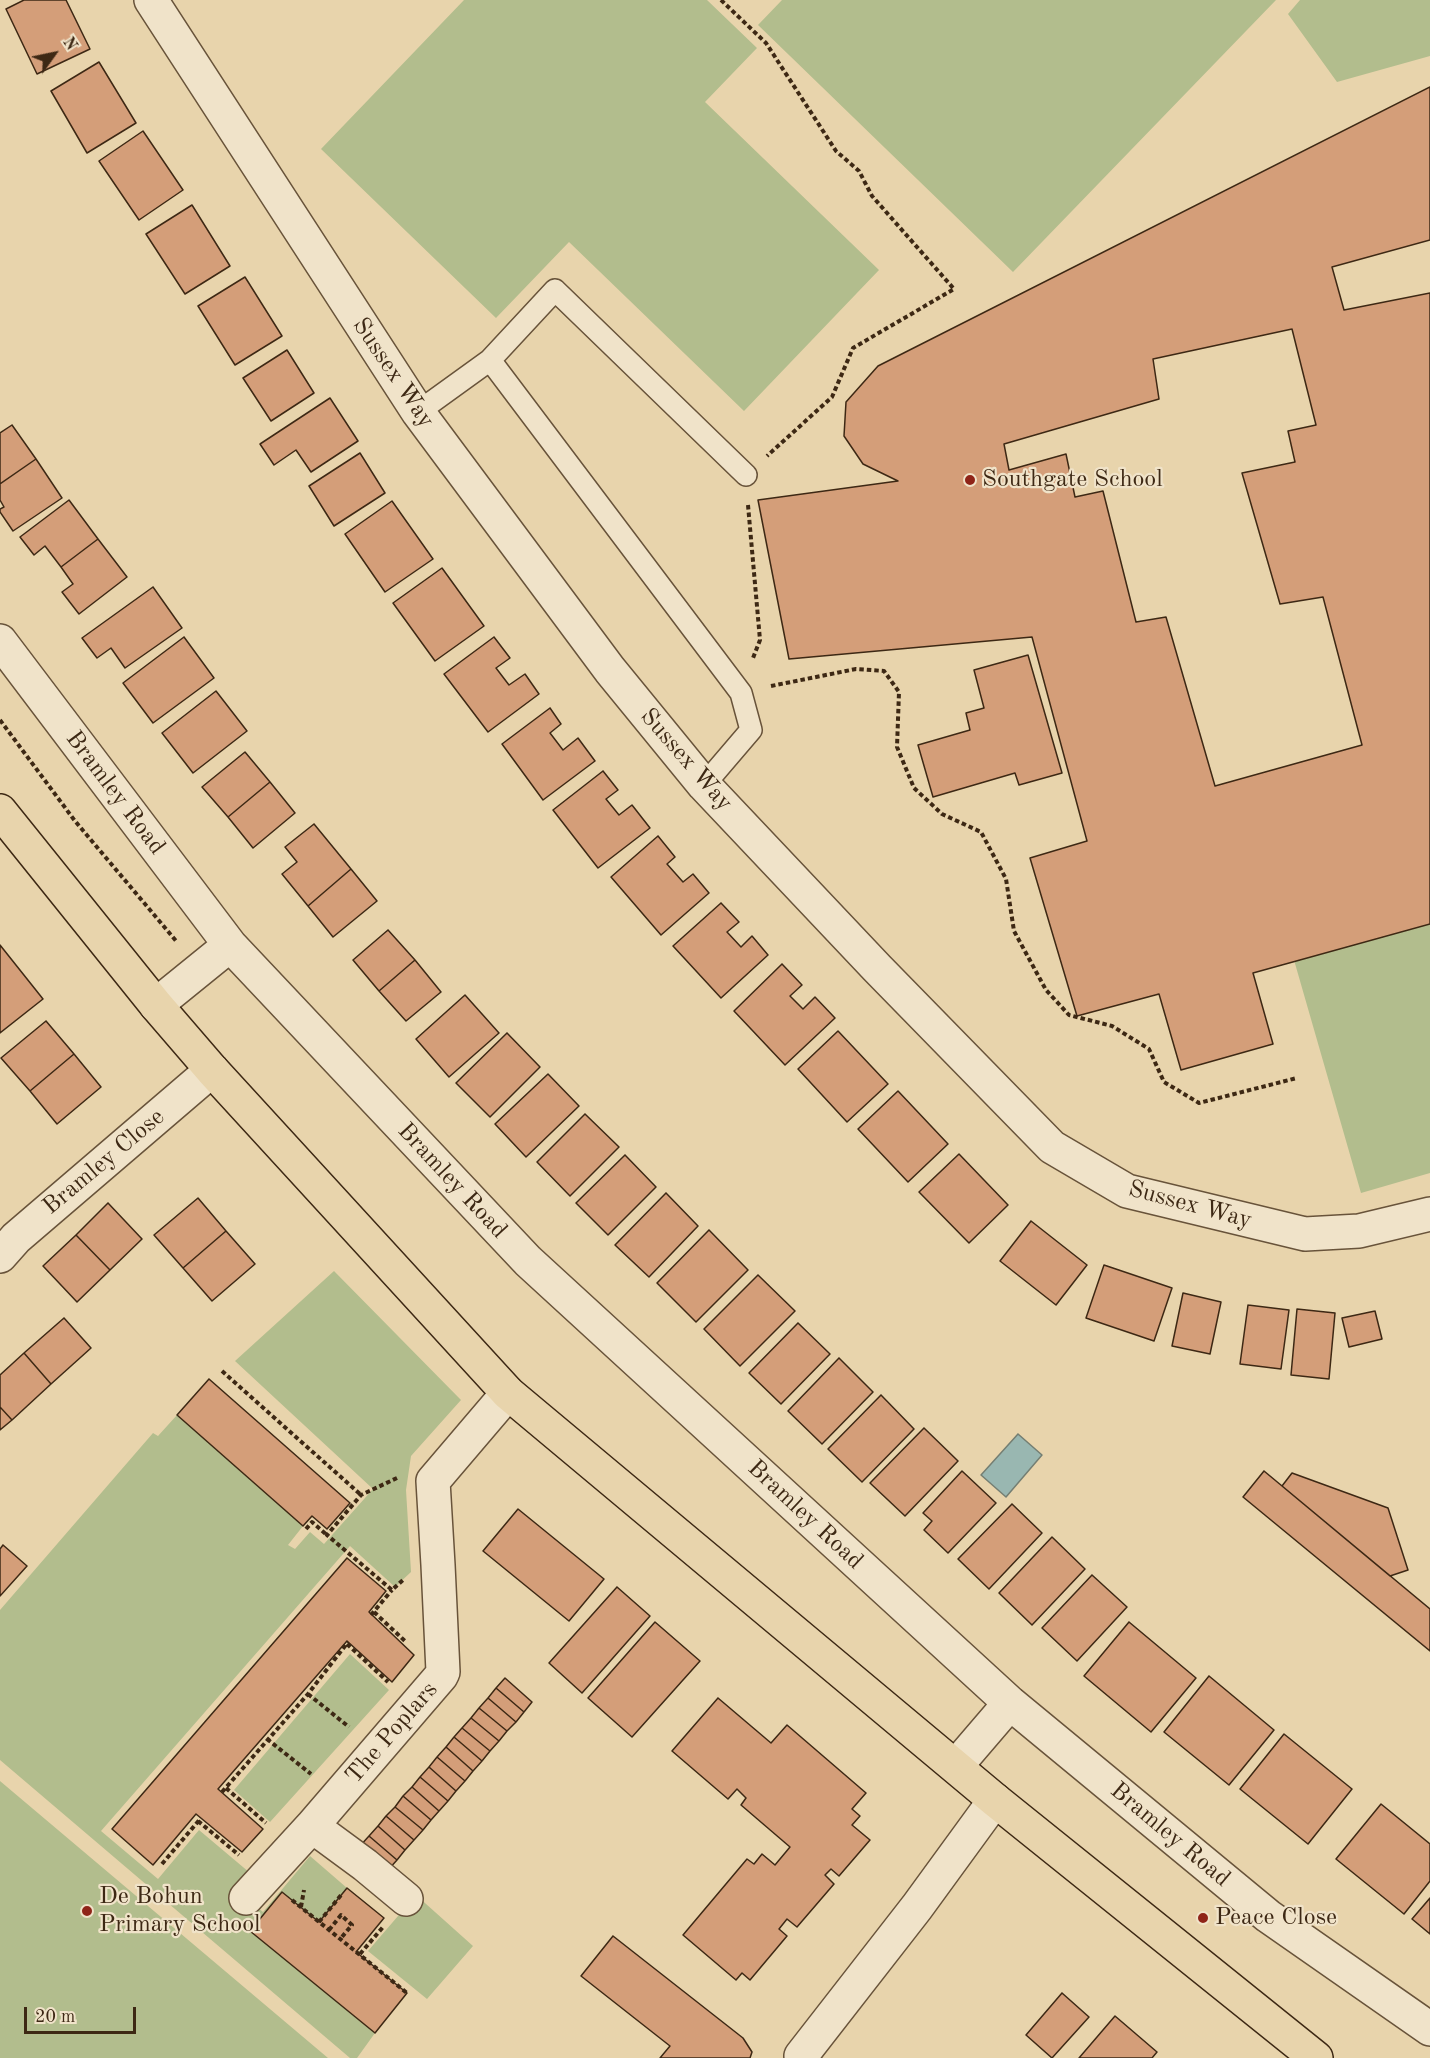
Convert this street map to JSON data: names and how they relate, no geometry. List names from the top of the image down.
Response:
{
  "streets": {
    "street": [
      "Sussex Way",
      "Bramley Road",
      "Bramley Close",
      "The Poplars"
    ]
  },
  "places": ["Southgate School", "De Bohun Primary School", "Peace Close"],
  "scale_bar": "20 m",
  "north": "top right"
}
